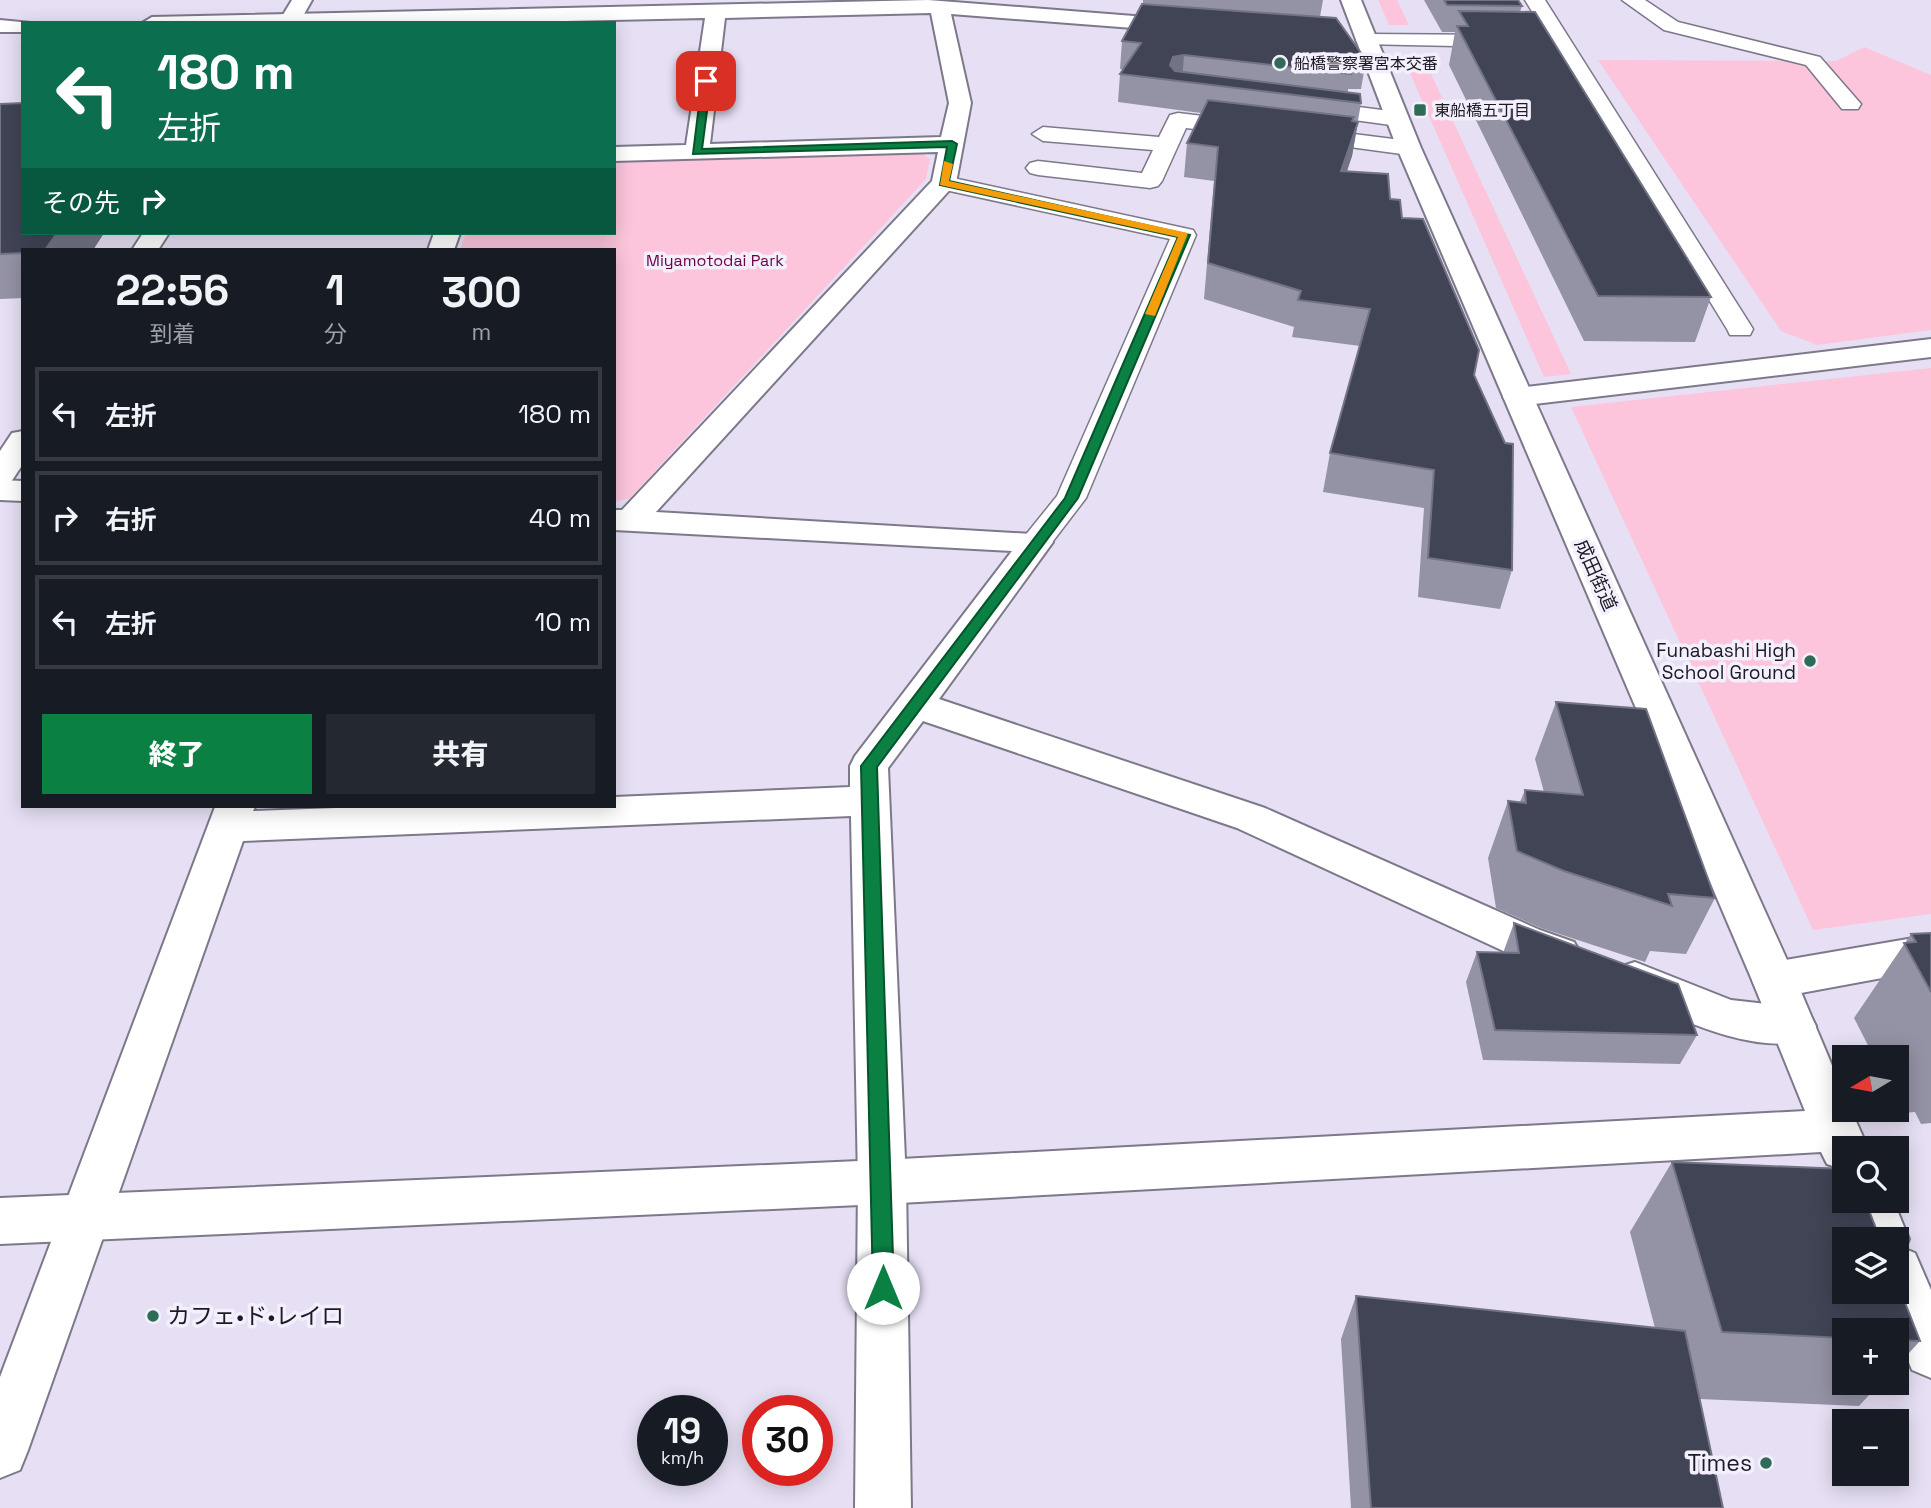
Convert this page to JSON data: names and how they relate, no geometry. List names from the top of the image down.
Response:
{
  "streets": {
    "street": ["成田街道"]
  },
  "parks": ["Miyamotodai Park"],
  "places": {
    "other": [
      "船橋警察署宮本交番",
      "Funabashi High School Ground",
      "カフェ•ド•レイロ",
      "Times"
    ],
    "transit": ["東船橋五丁目"]
  },
  "north": "left",
  "page": {
    "turn": ["180 m", "左折"],
    "then": "その先",
    "eta": [
      "22:56",
      "到着",
      "1",
      "分",
      "300",
      "m"
    ],
    "list": [
      {
        "name": "左折",
        "value": "180 m"
      },
      {
        "name": "右折",
        "value": "40 m"
      },
      {
        "name": "左折",
        "value": "10 m"
      }
    ],
    "buttons": ["終了", "共有"],
    "map_buttons": ["+", "−"],
    "speed": "19 km/h",
    "limit": "30"
  }
}
